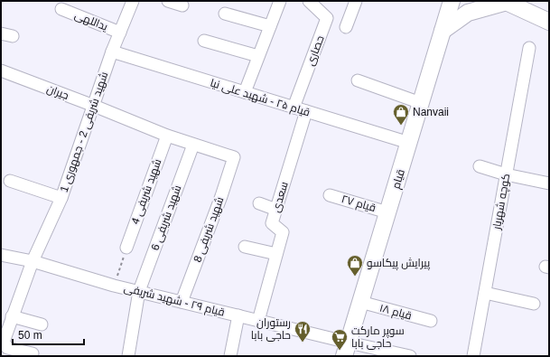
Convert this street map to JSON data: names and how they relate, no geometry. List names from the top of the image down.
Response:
{
  "streets": {
    "main road": ["قیام"],
    "street": [
      "یداللهی",
      "حصاری",
      "جیران",
      "قیام ۲۵ - شهید علی نیا",
      "شهید شریفی 2 - جمهوری 1",
      "شهید شریفی 4",
      "سعدی",
      "کوچه شهریار",
      "قیام ۲۷",
      "شهید شریفی 6",
      "شهید شریفی 8",
      "قیام ۲۹ - شهید شریفی",
      "قیام ۱۸"
    ]
  },
  "crossings": [
    ["یداللهی", "شهید شریفی 2 - جمهوری 1"],
    ["حصاری", "قیام ۲۵ - شهید علی نیا"],
    ["جیران", "شهید شریفی 2 - جمهوری 1"],
    ["جیران", "شهید شریفی 4"],
    ["جیران", "شهید شریفی 6"],
    ["جیران", "شهید شریفی 8"],
    ["قیام ۲۵ - شهید علی نیا", "شهید شریفی 2 - جمهوری 1"],
    ["قیام ۲۵ - شهید علی نیا", "قیام"],
    ["قیام ۲۵ - شهید علی نیا", "سعدی"],
    ["شهید شریفی 2 - جمهوری 1", "قیام ۲۹ - شهید شریفی"],
    ["قیام", "قیام ۲۷"],
    ["قیام", "قیام ۲۹ - شهید شریفی"],
    ["قیام", "قیام ۱۸"],
    ["سعدی", "قیام ۲۹ - شهید شریفی"],
    ["شهید شریفی 6", "قیام ۲۹ - شهید شریفی"],
    ["شهید شریفی 8", "قیام ۲۹ - شهید شریفی"]
  ],
  "places": {
    "shop": ["Nanvaii", "پیرایش پیکاسو"],
    "restaurant": ["رستوران حاجی بابا"],
    "supermarket": ["سوپر مارکت حاجی بابا"]
  },
  "scale_bar": "50 m"
}
